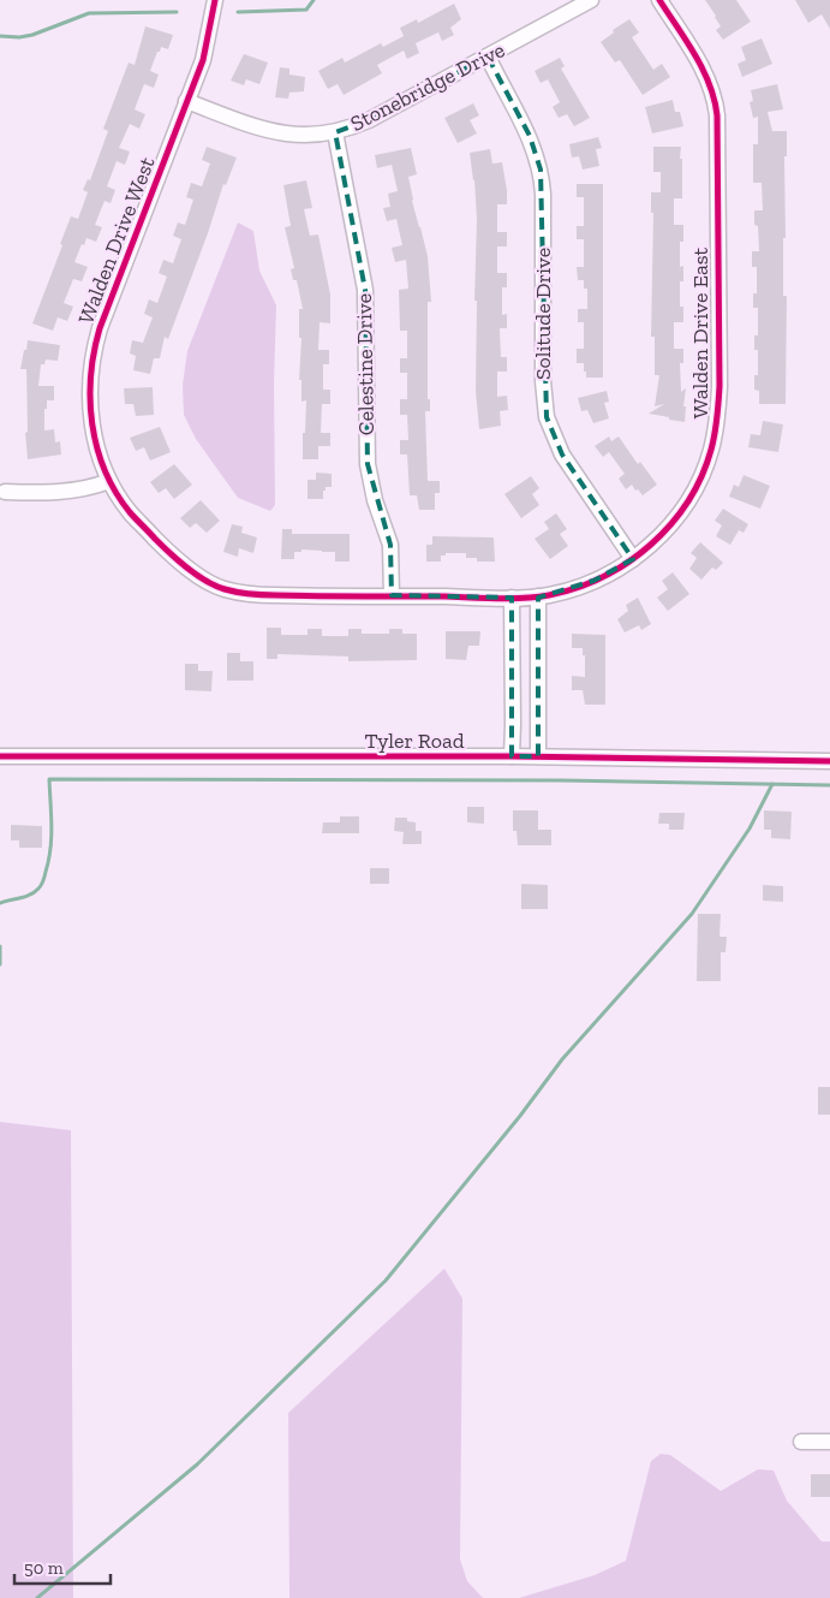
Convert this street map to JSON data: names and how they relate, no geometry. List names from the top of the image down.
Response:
{
  "streets": {
    "street": [
      "Stonebridge Drive",
      "Walden Drive West",
      "Solitude Drive",
      "Walden Drive East",
      "Celestine Drive",
      "Tyler Road"
    ]
  },
  "crossings": [
    ["Stonebridge Drive", "Walden Drive West"],
    ["Stonebridge Drive", "Solitude Drive"],
    ["Stonebridge Drive", "Celestine Drive"],
    ["Walden Drive West", "Walden Drive East"],
    ["Walden Drive West", "Celestine Drive"],
    ["Solitude Drive", "Walden Drive East"]
  ],
  "scale_bar": "50 m"
}
